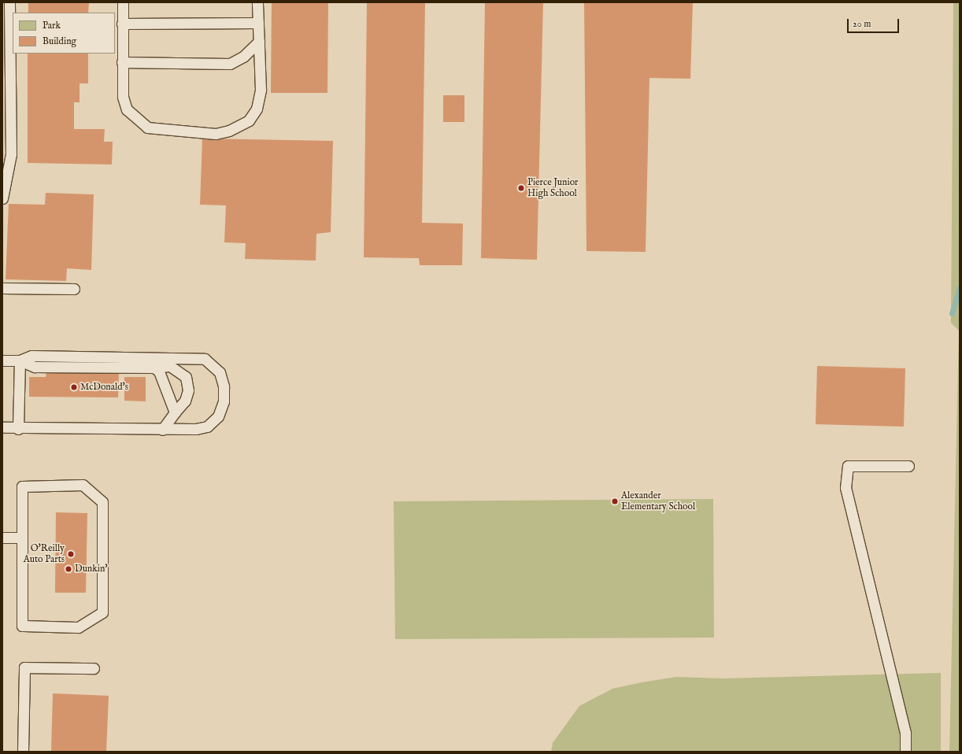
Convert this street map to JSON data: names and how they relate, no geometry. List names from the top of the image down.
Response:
{
  "places": [
    "Pierce Junior High School",
    "McDonald's",
    "Alexander Elementary School",
    "O'Reilly Auto Parts",
    "Dunkin'"
  ],
  "legend": ["Park", "Building"],
  "scale_bar": "20 m"
}
